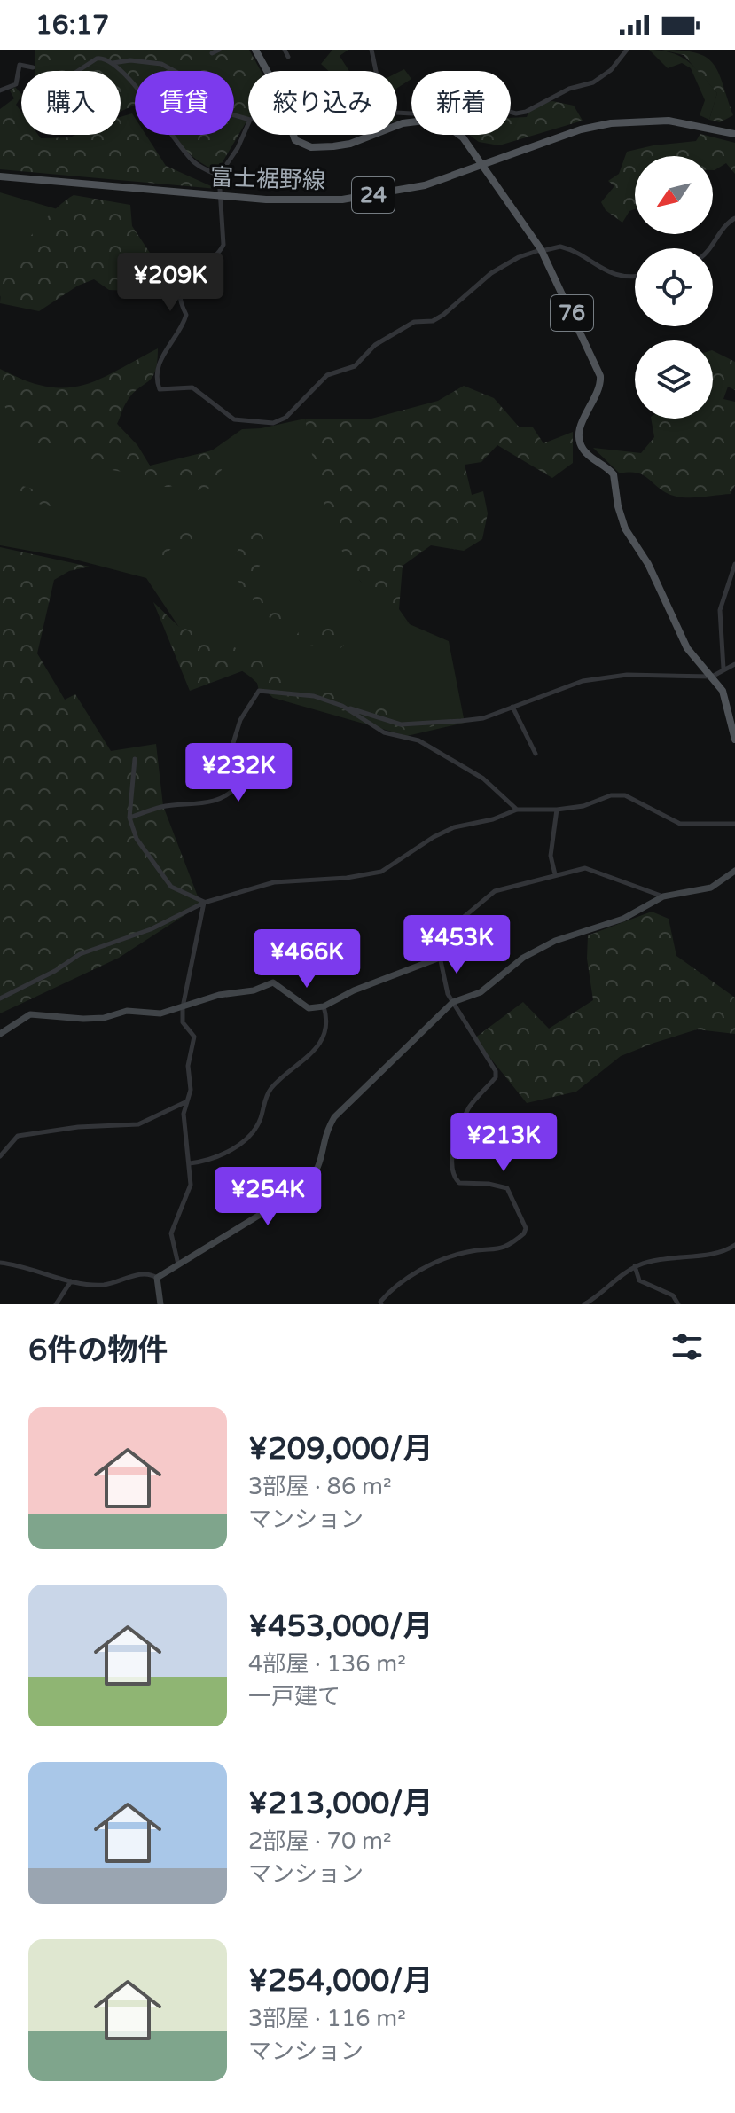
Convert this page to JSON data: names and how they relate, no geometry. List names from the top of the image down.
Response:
{
  "streets": {
    "main road": ["富士裾野線", "24", "76"]
  },
  "crossings": [
    ["富士裾野線", "76"]
  ],
  "north": "bottom left",
  "page": {
    "status": "16:17",
    "chip": [
      "購入",
      "賃貸",
      "絞り込み",
      "新着"
    ],
    "price": [
      "¥209K",
      "¥232K",
      "¥453K",
      "¥466K",
      "¥213K",
      "¥254K"
    ],
    "heading": "6件の物件",
    "list": [
      {
        "name": "¥209,000/月",
        "note": "3部屋 · 86 m² · マンション"
      },
      {
        "name": "¥453,000/月",
        "note": "4部屋 · 136 m² · 一戸建て"
      },
      {
        "name": "¥213,000/月",
        "note": "2部屋 · 70 m² · マンション"
      },
      {
        "name": "¥254,000/月",
        "note": "3部屋 · 116 m² · マンション"
      }
    ]
  }
}
